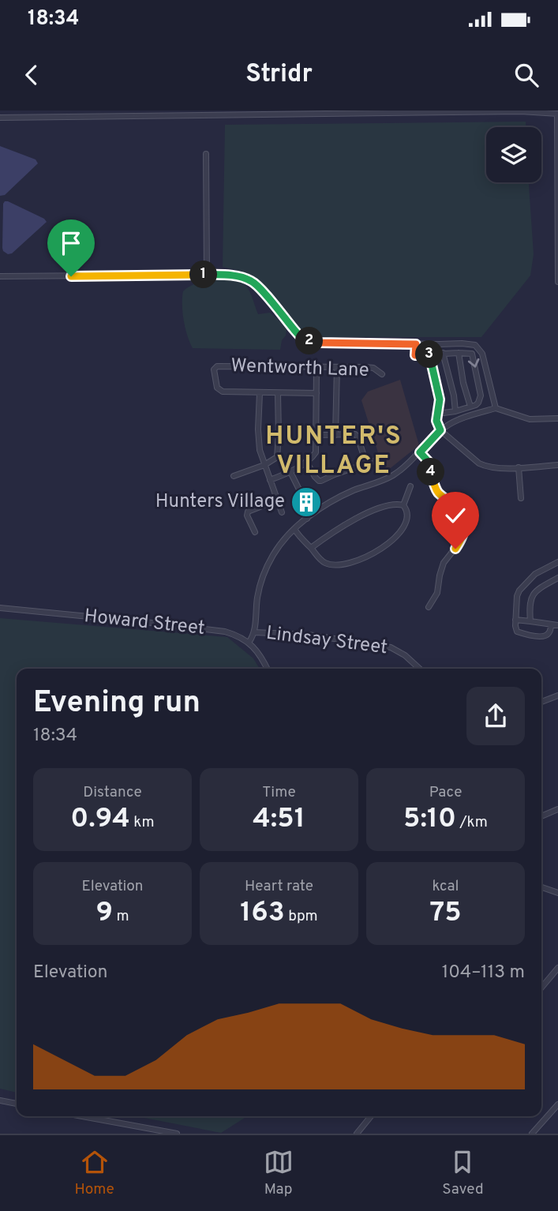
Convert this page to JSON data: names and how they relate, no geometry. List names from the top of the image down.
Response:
{
  "streets": {
    "street": ["Wentworth Lane", "Howard Street", "Lindsay Street"]
  },
  "districts": ["HUNTER'S VILLAGE"],
  "places": {
    "building": ["Hunters Village"]
  },
  "page": {
    "status": "18:34",
    "header": "Stridr",
    "pins": [
      "1",
      "2",
      "3",
      "4"
    ],
    "heading": ["Evening run", "18:34"],
    "stats": [
      ["Distance", "0.94 km"],
      ["Time", "4:51"],
      ["Pace", "5:10 /km"],
      ["Elevation", "9 m"],
      ["Heart rate", "163 bpm"],
      ["kcal", "75"]
    ],
    "chart": ["Elevation", "104–113 m"],
    "tabs": ["Home", "Map", "Saved"]
  }
}
